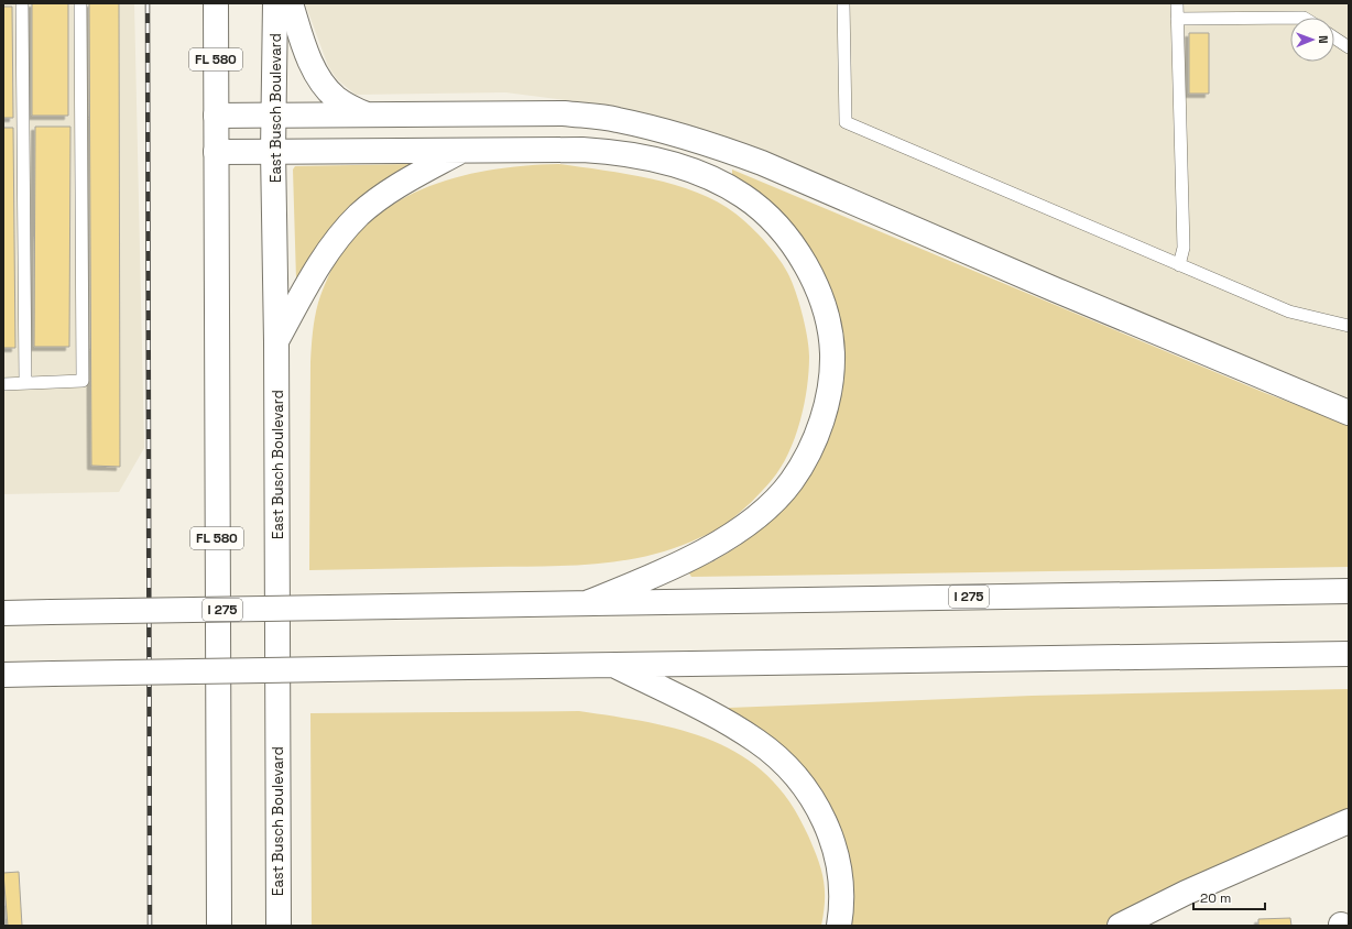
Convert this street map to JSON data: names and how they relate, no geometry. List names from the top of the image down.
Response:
{
  "streets": {
    "main road": ["FL 580", "East Busch Boulevard", "I 275"]
  },
  "scale_bar": "20 m",
  "north": "right"
}
